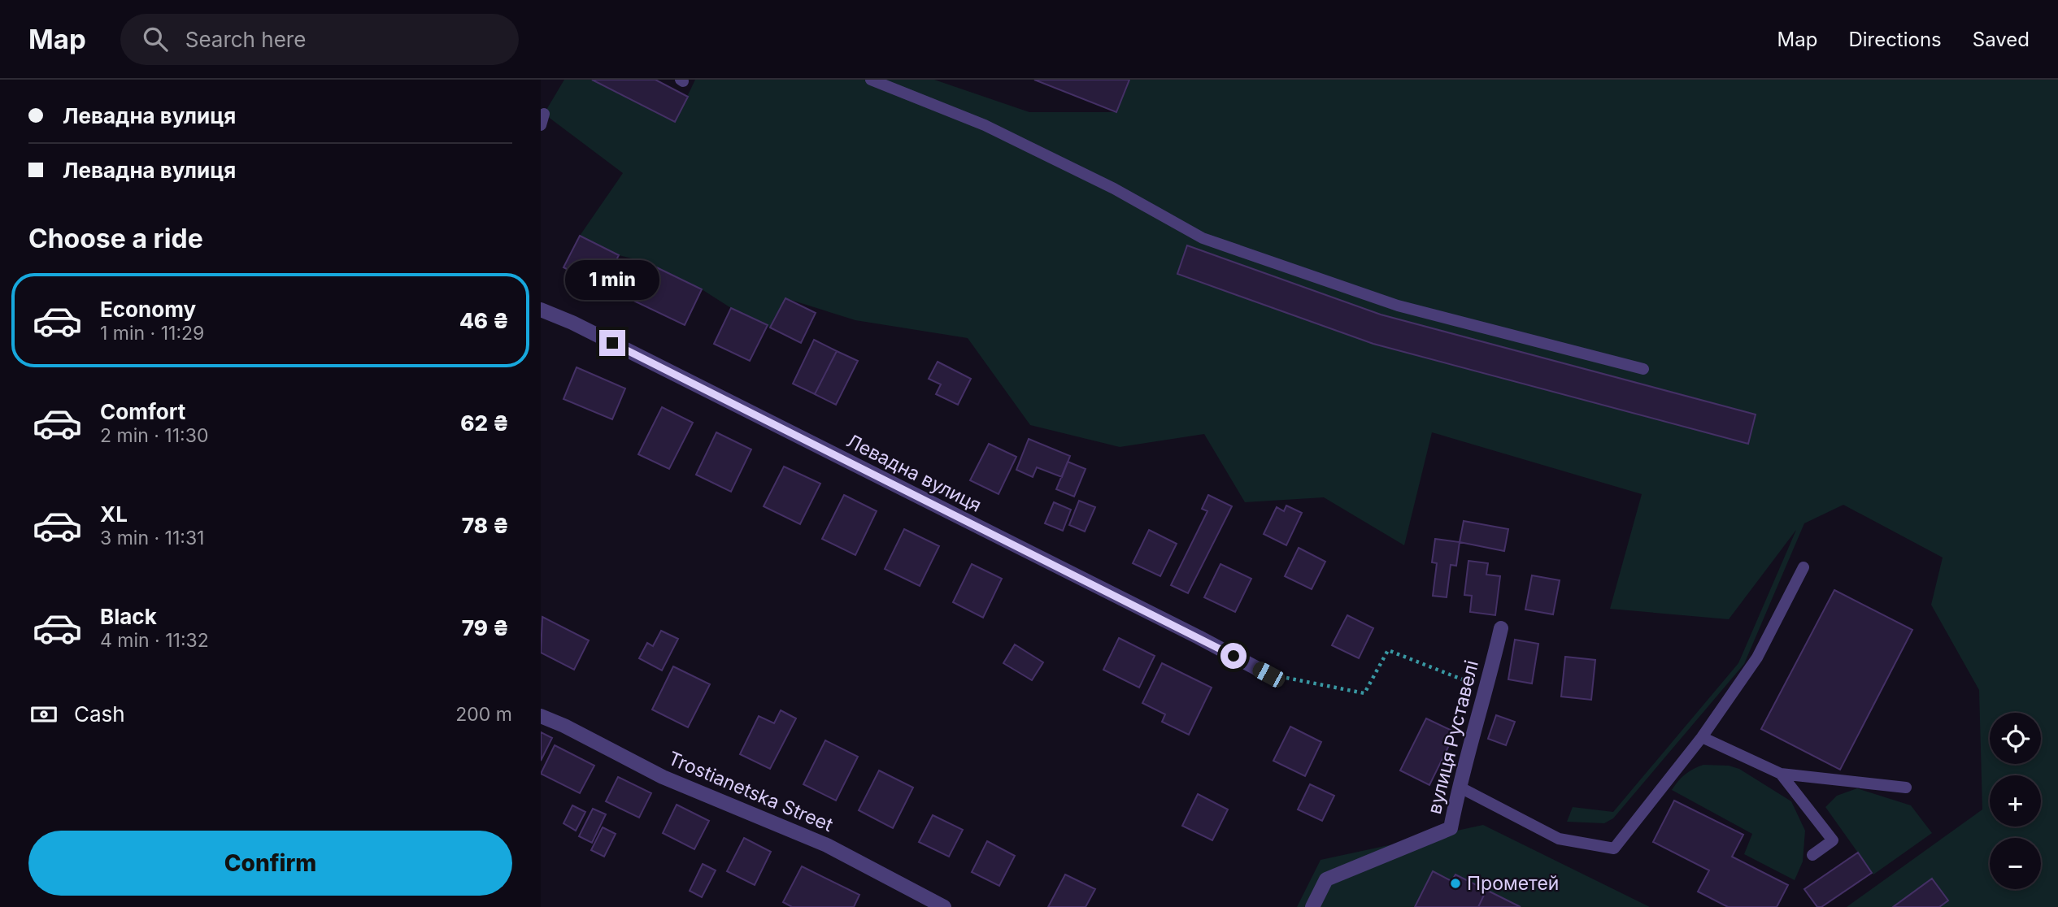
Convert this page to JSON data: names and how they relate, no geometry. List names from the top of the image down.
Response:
{
  "streets": {
    "street": ["Левадна вулиця", "вулиця Руставелі", "Trostianetska Street"]
  },
  "places": ["Прометей"],
  "page": {
    "header": "Map",
    "search": "Search here",
    "nav": ["Map", "Directions", "Saved"],
    "banner": ["Левадна вулиця", "Левадна вулиця"],
    "heading": "Choose a ride",
    "bubble": "1 min",
    "list": [
      {
        "name": "Economy",
        "note": "1 min · 11:29",
        "value": "46 ₴"
      },
      {
        "name": "Comfort",
        "note": "2 min · 11:30",
        "value": "62 ₴"
      },
      {
        "name": "XL",
        "note": "3 min · 11:31",
        "value": "78 ₴"
      },
      {
        "name": "Black",
        "note": "4 min · 11:32",
        "value": "79 ₴"
      }
    ],
    "pay": ["Cash", "200 m"],
    "map_buttons": ["+", "−"],
    "buttons": "Confirm"
  }
}
